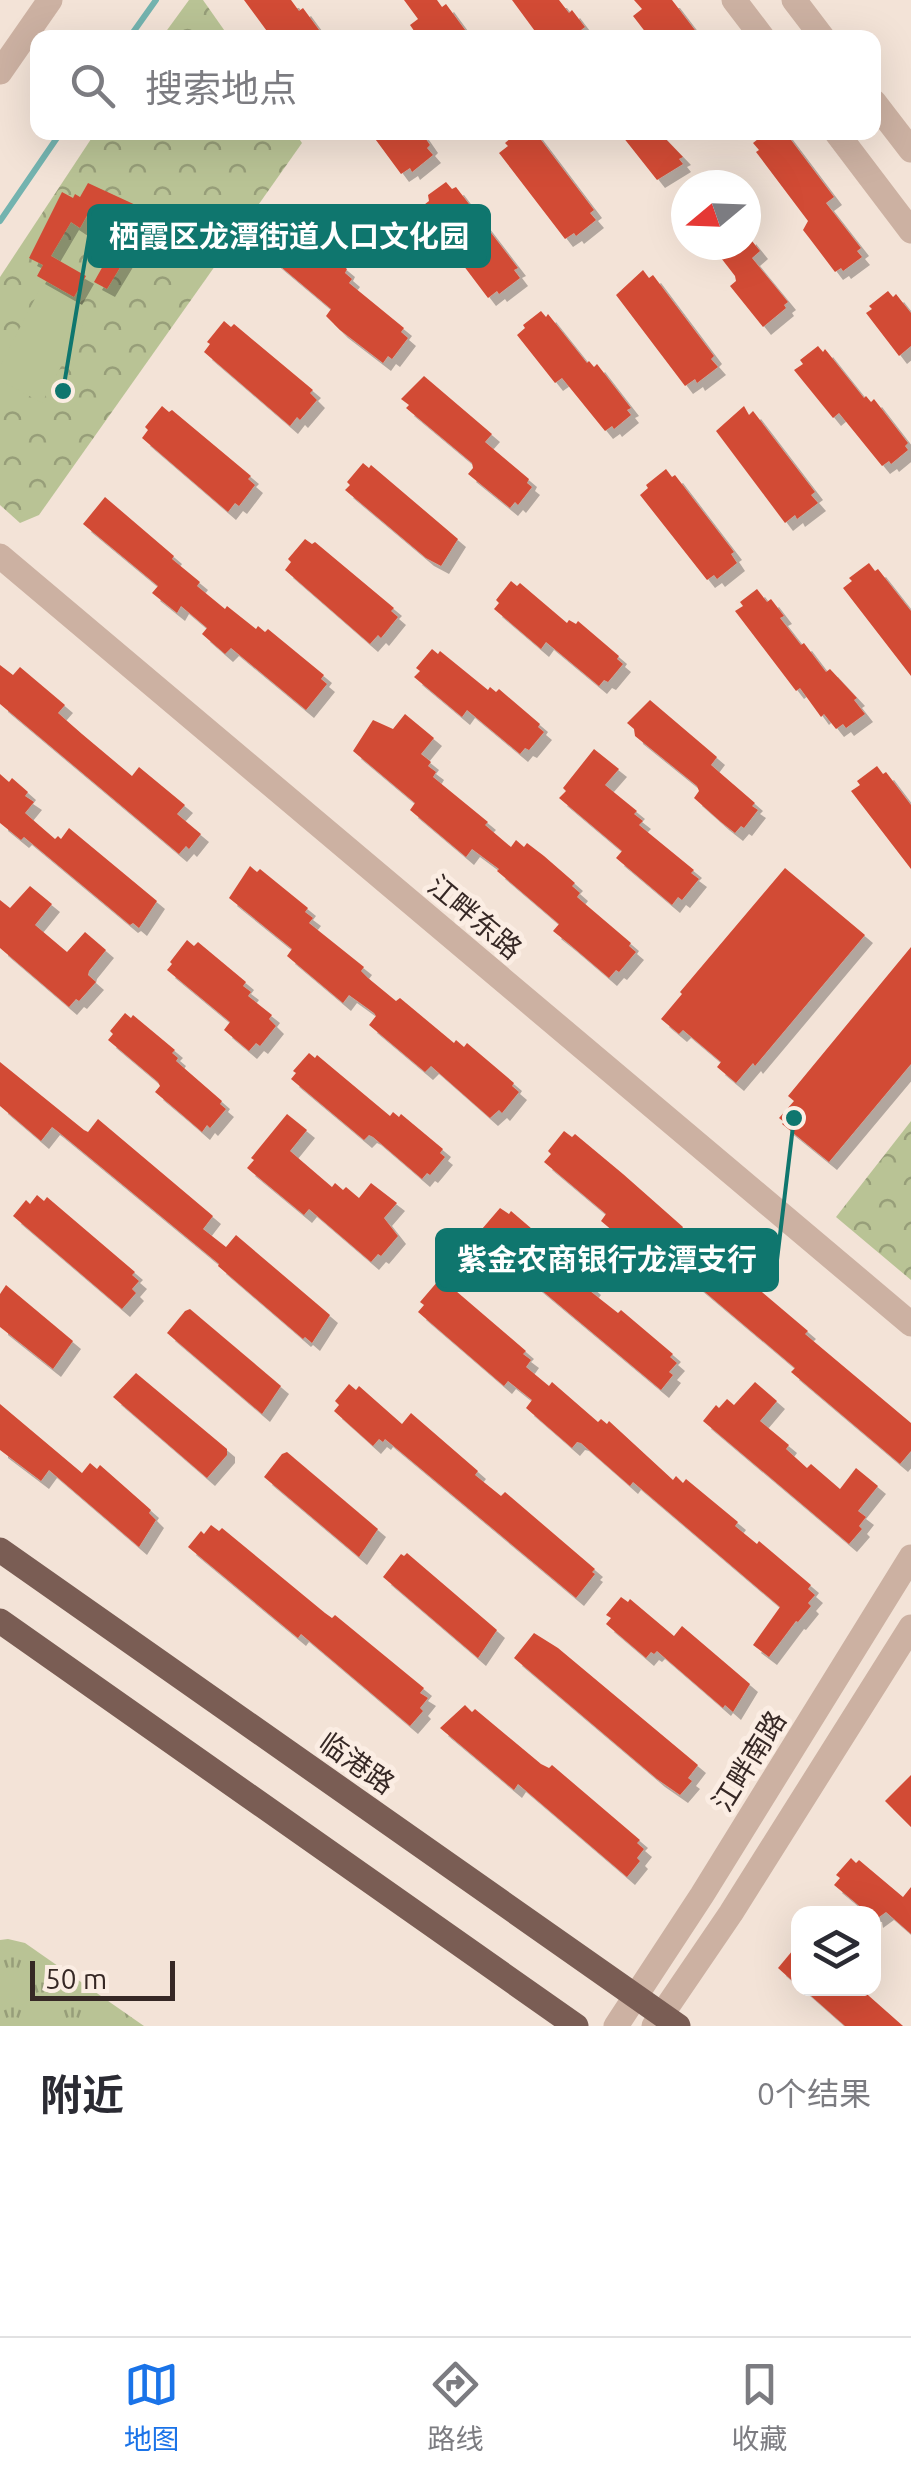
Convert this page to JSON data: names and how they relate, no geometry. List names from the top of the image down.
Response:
{
  "streets": {
    "main road": ["临港路"],
    "street": ["江畔东路", "江畔南路"]
  },
  "crossings": [
    ["江畔南路", "临港路"]
  ],
  "places": ["栖霞区龙潭街道人口文化园", "紫金农商银行龙潭支行"],
  "scale_bar": "50 m",
  "north": "left",
  "page": {
    "search": "搜索地点",
    "scale": "50 m",
    "heading": ["附近", "0个结果"],
    "nav": ["地图", "路线", "收藏"]
  }
}
